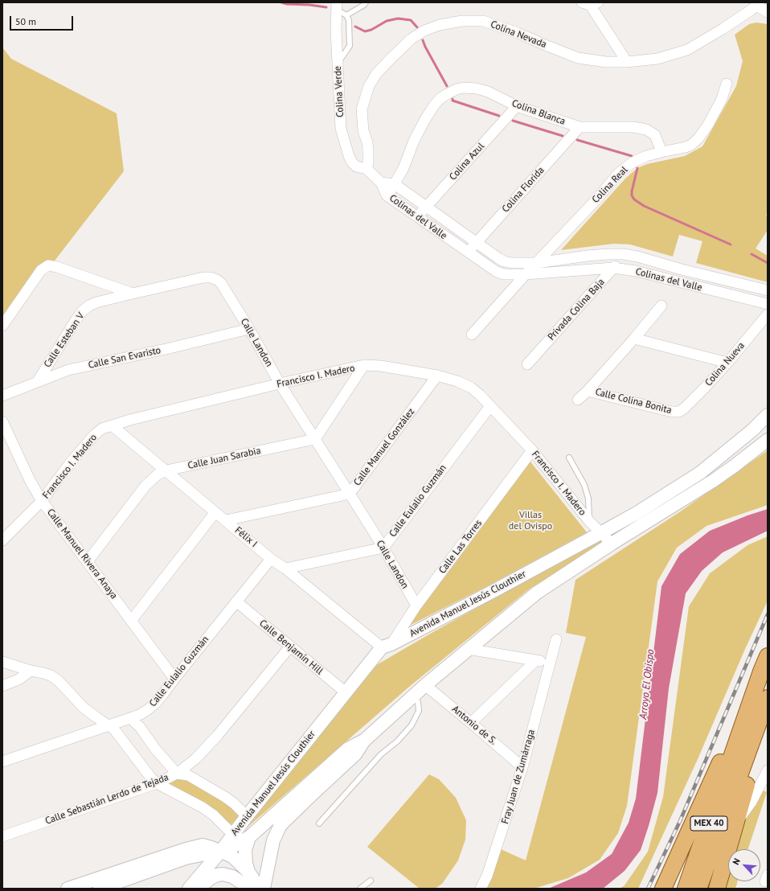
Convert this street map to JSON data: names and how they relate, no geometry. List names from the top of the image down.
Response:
{
  "streets": {
    "main road": ["MEX 40"],
    "street": [
      "Colina Nevada",
      "Colina Verde",
      "Colina Blanca",
      "Colina Azul",
      "Colina Real",
      "Colina Florida",
      "Colinas del Valle",
      "Privada Colina Baja",
      "Calle Esteban V",
      "Calle Landon",
      "Calle San Evaristo",
      "Colina Nueva",
      "Francisco I. Madero",
      "Calle Colina Bonita",
      "Calle Manuel González",
      "Calle Juan Sarabia",
      "Calle Eulalio Guzmán",
      "Félix I",
      "Calle Las Torres",
      "Calle Manuel Rivera Anaya",
      "Avenida Manuel Jesús Clouthier",
      "Calle Benjamín Hill",
      "Antonio de S.",
      "Fray Juan de Zumárraga",
      "Calle Sebastián Lerdo de Tejada"
    ]
  },
  "crossings": [
    ["Colina Nevada", "Colina Verde"],
    ["Colina Verde", "Colinas del Valle"],
    ["Colina Blanca", "Colina Azul"],
    ["Colina Blanca", "Colina Real"],
    ["Colina Blanca", "Colina Florida"],
    ["Colina Blanca", "Colinas del Valle"],
    ["Colina Azul", "Colinas del Valle"],
    ["Colina Real", "Colinas del Valle"],
    ["Colina Florida", "Colinas del Valle"],
    ["Colinas del Valle", "Privada Colina Baja"],
    ["Calle Esteban V", "Calle Landon"],
    ["Calle Esteban V", "Calle San Evaristo"],
    ["Calle Landon", "Calle San Evaristo"],
    ["Calle Landon", "Francisco I. Madero"],
    ["Calle Landon", "Calle Manuel González"],
    ["Calle Landon", "Calle Juan Sarabia"],
    ["Calle Landon", "Calle Eulalio Guzmán"],
    ["Calle Landon", "Calle Las Torres"],
    ["Colina Nueva", "Calle Colina Bonita"],
    ["Francisco I. Madero", "Calle Manuel González"],
    ["Francisco I. Madero", "Calle Eulalio Guzmán"],
    ["Francisco I. Madero", "Félix I"],
    ["Francisco I. Madero", "Calle Las Torres"],
    ["Francisco I. Madero", "Calle Manuel Rivera Anaya"],
    ["Francisco I. Madero", "Avenida Manuel Jesús Clouthier"],
    ["Calle Manuel González", "Félix I"],
    ["Calle Juan Sarabia", "Félix I"],
    ["Calle Juan Sarabia", "Calle Manuel Rivera Anaya"],
    ["Calle Eulalio Guzmán", "Félix I"],
    ["Calle Eulalio Guzmán", "Calle Manuel Rivera Anaya"],
    ["Calle Eulalio Guzmán", "Calle Benjamín Hill"],
    ["Félix I", "Calle Las Torres"],
    ["Félix I", "Avenida Manuel Jesús Clouthier"],
    ["Calle Las Torres", "Avenida Manuel Jesús Clouthier"],
    ["Avenida Manuel Jesús Clouthier", "Calle Benjamín Hill"],
    ["Avenida Manuel Jesús Clouthier", "Antonio de S."],
    ["Calle Benjamín Hill", "Calle Sebastián Lerdo de Tejada"],
    ["Antonio de S.", "Fray Juan de Zumárraga"]
  ],
  "water": ["Arroyo El Obispo"],
  "parks": ["Villas del Ovispo"],
  "scale_bar": "50 m",
  "north": "top left"
}
